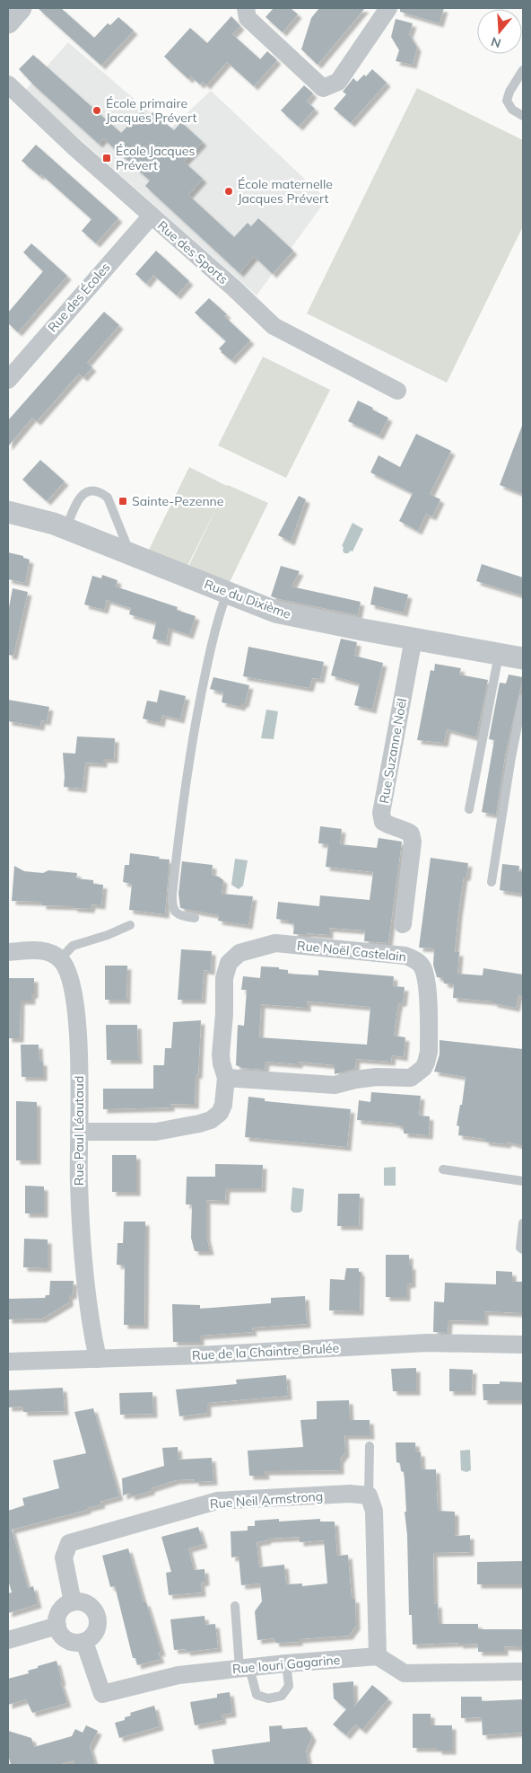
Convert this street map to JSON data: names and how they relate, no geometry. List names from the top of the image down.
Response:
{
  "streets": {
    "street": [
      "Rue des Sports",
      "Rue des Écoles",
      "Rue du Dixième",
      "Rue Suzanne Noël",
      "Rue Noël Castelain",
      "Rue Paul Léautaud",
      "Rue de la Chaintre Brulée",
      "Rue Neil Armstrong",
      "Rue Iouri Gagarine"
    ]
  },
  "crossings": [
    ["Rue des Sports", "Rue des Écoles"],
    ["Rue du Dixième", "Rue Suzanne Noël"],
    ["Rue Noël Castelain", "Rue Paul Léautaud"],
    ["Rue Paul Léautaud", "Rue de la Chaintre Brulée"],
    ["Rue Neil Armstrong", "Rue Iouri Gagarine"]
  ],
  "places": {
    "other": ["École primaire Jacques Prévert", "École maternelle Jacques Prévert"],
    "transit": ["École Jacques Prévert", "Sainte-Pezenne"]
  },
  "north": "bottom"
}
